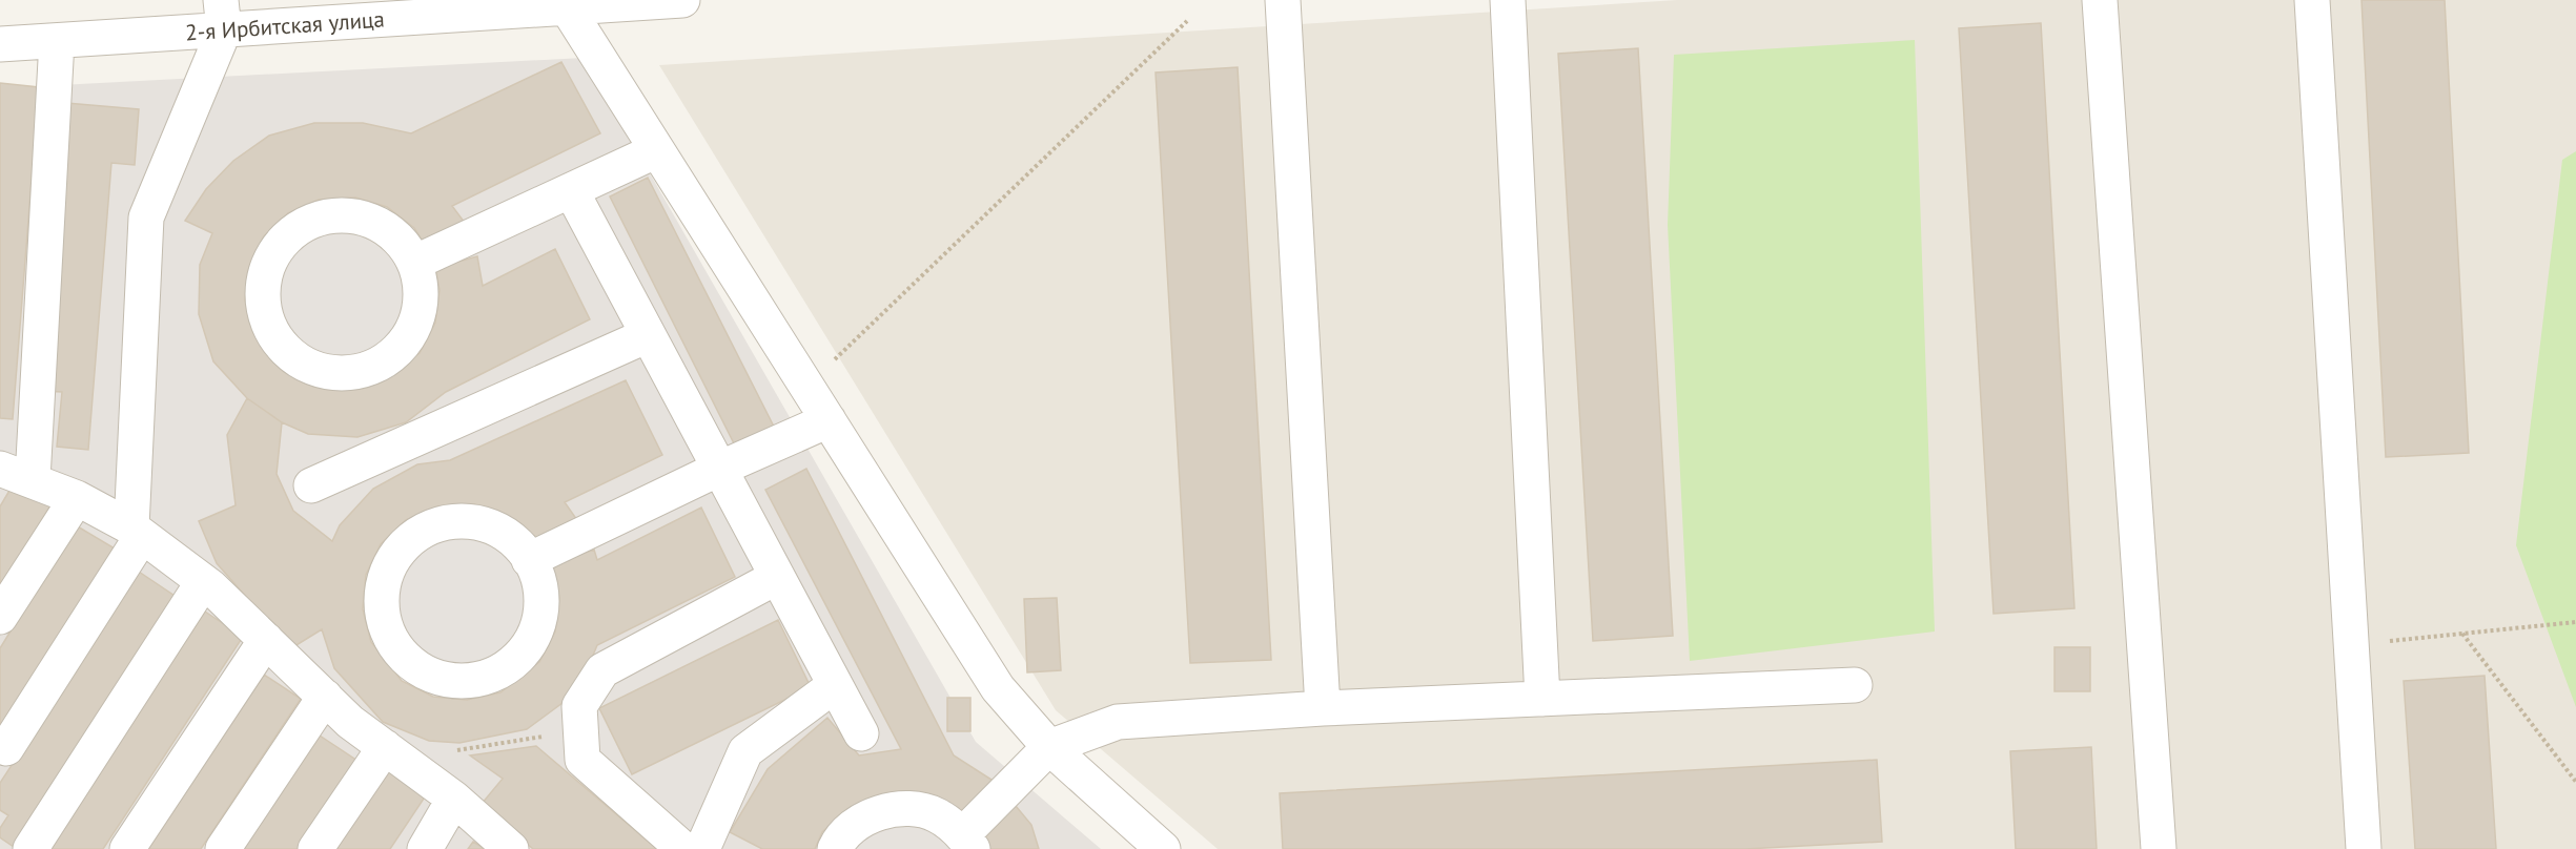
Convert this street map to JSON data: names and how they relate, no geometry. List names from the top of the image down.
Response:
{
  "streets": {
    "street": ["2-я Ирбитская улица"]
  }
}
